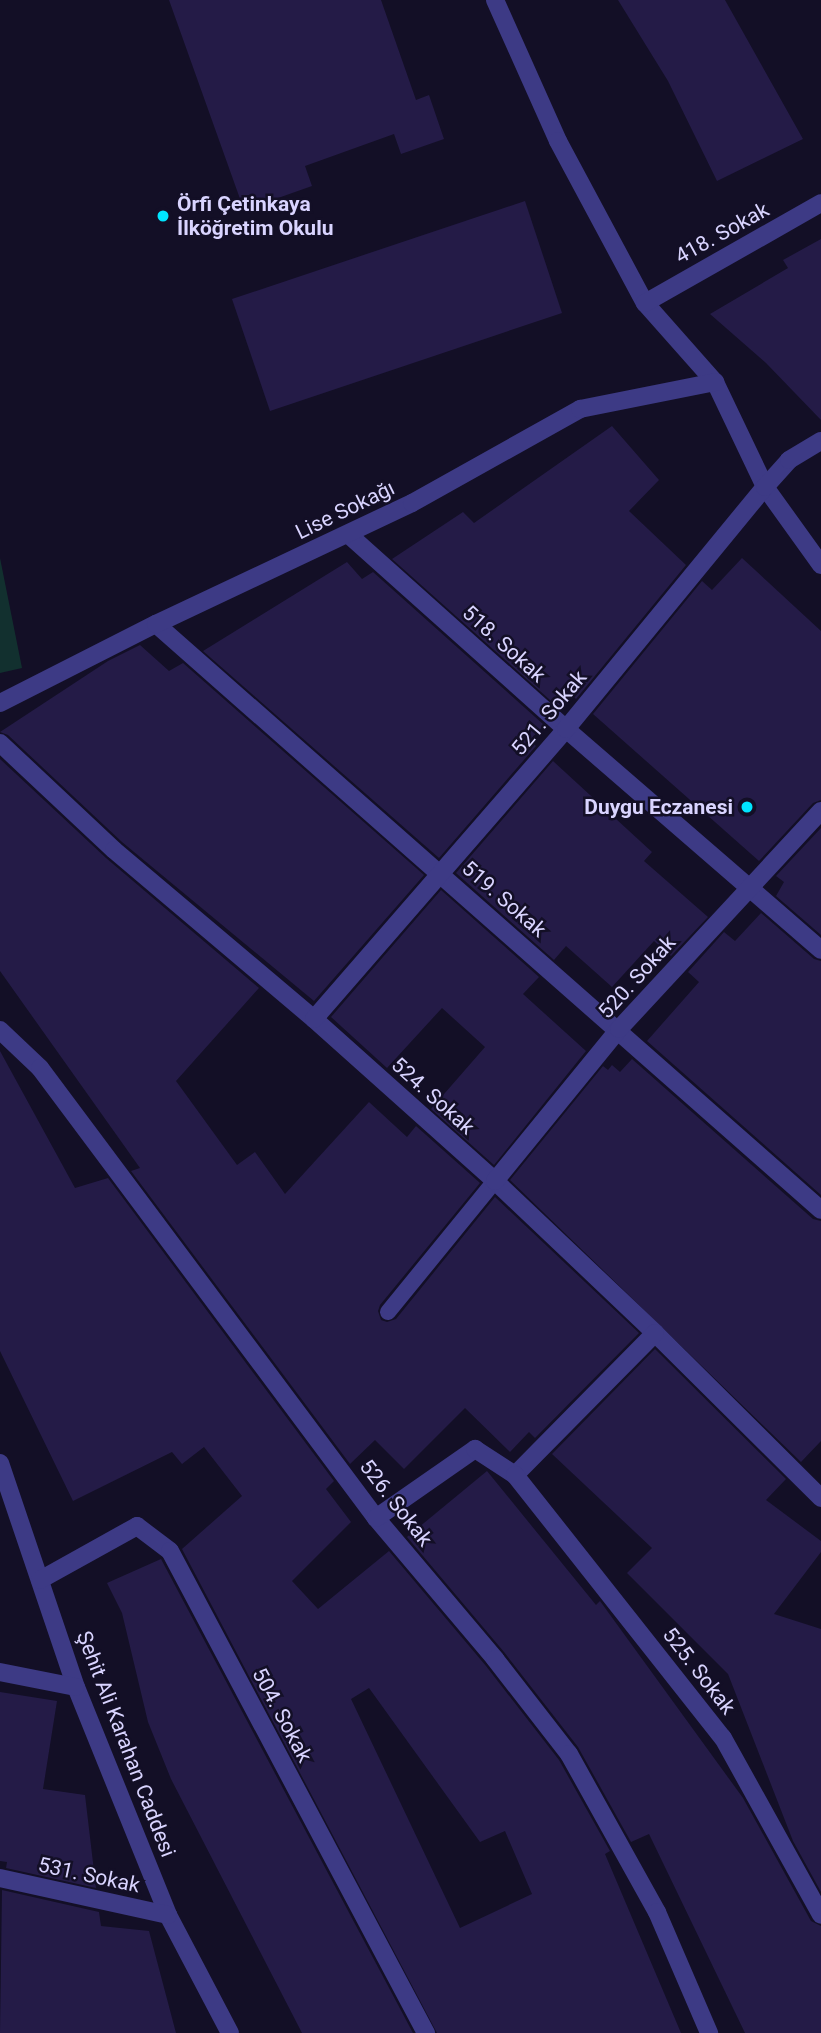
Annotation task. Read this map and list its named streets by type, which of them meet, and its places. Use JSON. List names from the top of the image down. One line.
{"streets":{"street":["418. Sokak","Lise Sokağı","518. Sokak","521. Sokak","519. Sokak","520. Sokak","524. Sokak","526. Sokak","525. Sokak","504. Sokak","Şehit Ali Karahan Caddesi","531. Sokak"]},"crossings":[["Lise Sokağı","518. Sokak"],["Lise Sokağı","519. Sokak"],["518. Sokak","521. Sokak"],["518. Sokak","520. Sokak"],["521. Sokak","519. Sokak"],["521. Sokak","524. Sokak"],["519. Sokak","520. Sokak"],["520. Sokak","524. Sokak"],["526. Sokak","525. Sokak"],["504. Sokak","Şehit Ali Karahan Caddesi"],["Şehit Ali Karahan Caddesi","531. Sokak"]],"places":["Örfi Çetinkaya İlköğretim Okulu","Duygu Eczanesi"]}
